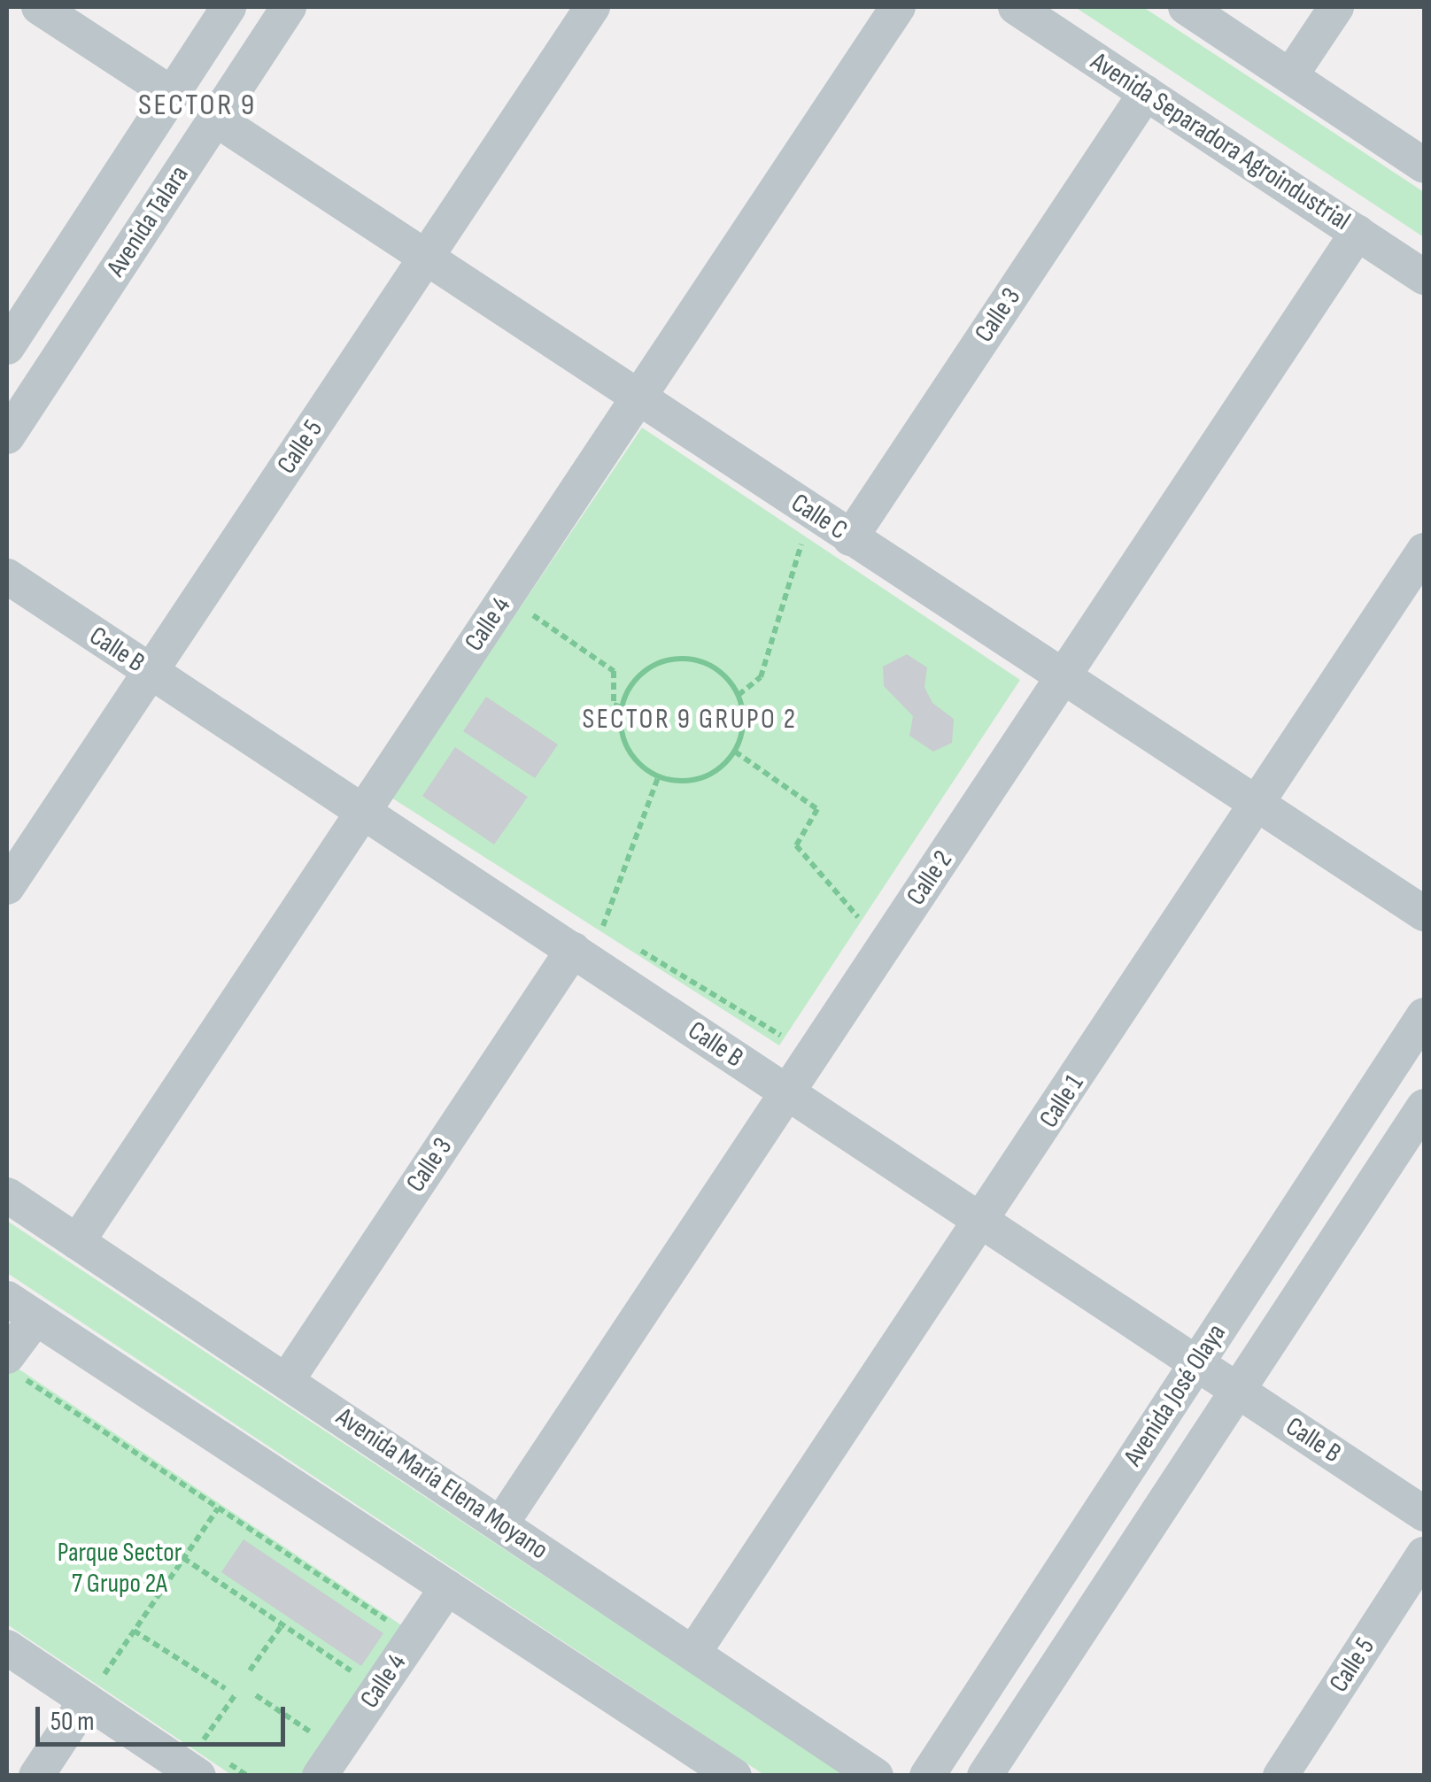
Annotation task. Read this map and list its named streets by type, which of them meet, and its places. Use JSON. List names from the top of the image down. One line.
{"streets":{"street":["Avenida Separadora Agroindustrial","Avenida Talara","Calle 3","Calle 5","Calle C","Calle 4","Calle B","Calle 2","Calle 1","Avenida José Olaya","Avenida María Elena Moyano"]},"crossings":[["Avenida Separadora Agroindustrial","Calle 3"],["Avenida Separadora Agroindustrial","Calle 2"],["Avenida Talara","Calle C"],["Calle 3","Calle C"],["Calle 3","Calle B"],["Calle 3","Avenida María Elena Moyano"],["Calle 5","Calle C"],["Calle 5","Calle B"],["Calle C","Calle 4"],["Calle C","Calle 2"],["Calle C","Calle 1"],["Calle 4","Calle B"],["Calle 4","Avenida María Elena Moyano"],["Calle B","Calle 2"],["Calle B","Calle 1"],["Calle B","Avenida José Olaya"],["Calle 2","Avenida María Elena Moyano"],["Calle 1","Avenida María Elena Moyano"]],"districts":["SECTOR 9","SECTOR 9 GRUPO 2"],"parks":["Parque Sector 7 Grupo 2A"],"scale_bar":"50 m"}
